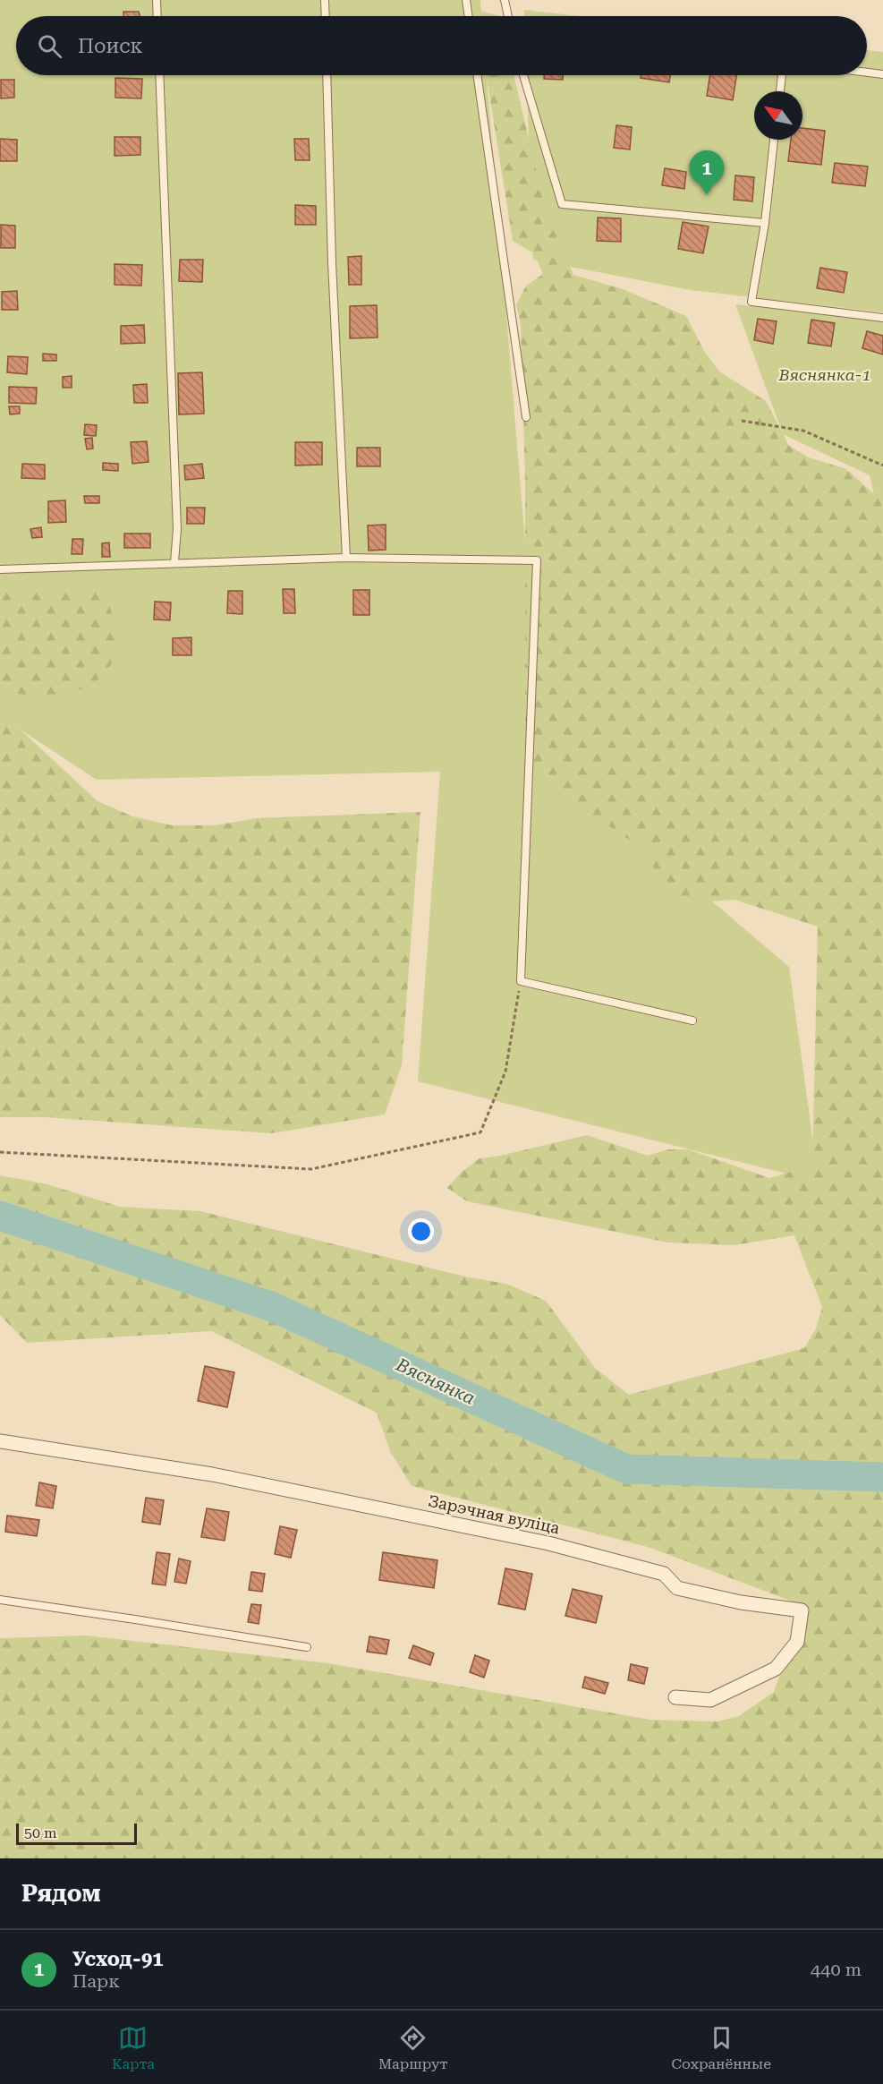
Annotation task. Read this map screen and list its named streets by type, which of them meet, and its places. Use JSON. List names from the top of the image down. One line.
{"streets":{"street":["Зарэчная вуліца"]},"water":["Вяснянка"],"parks":["Вяснянка-1"],"scale_bar":"50 m","north":"top left","page":{"search":"Поиск","pins":"1","scale":"50 m","heading":"Рядом","list":[{"mark":"1","name":"Усход-91","note":"Парк","value":"440 m"}],"nav":["Карта","Маршрут","Сохранённые"]}}
